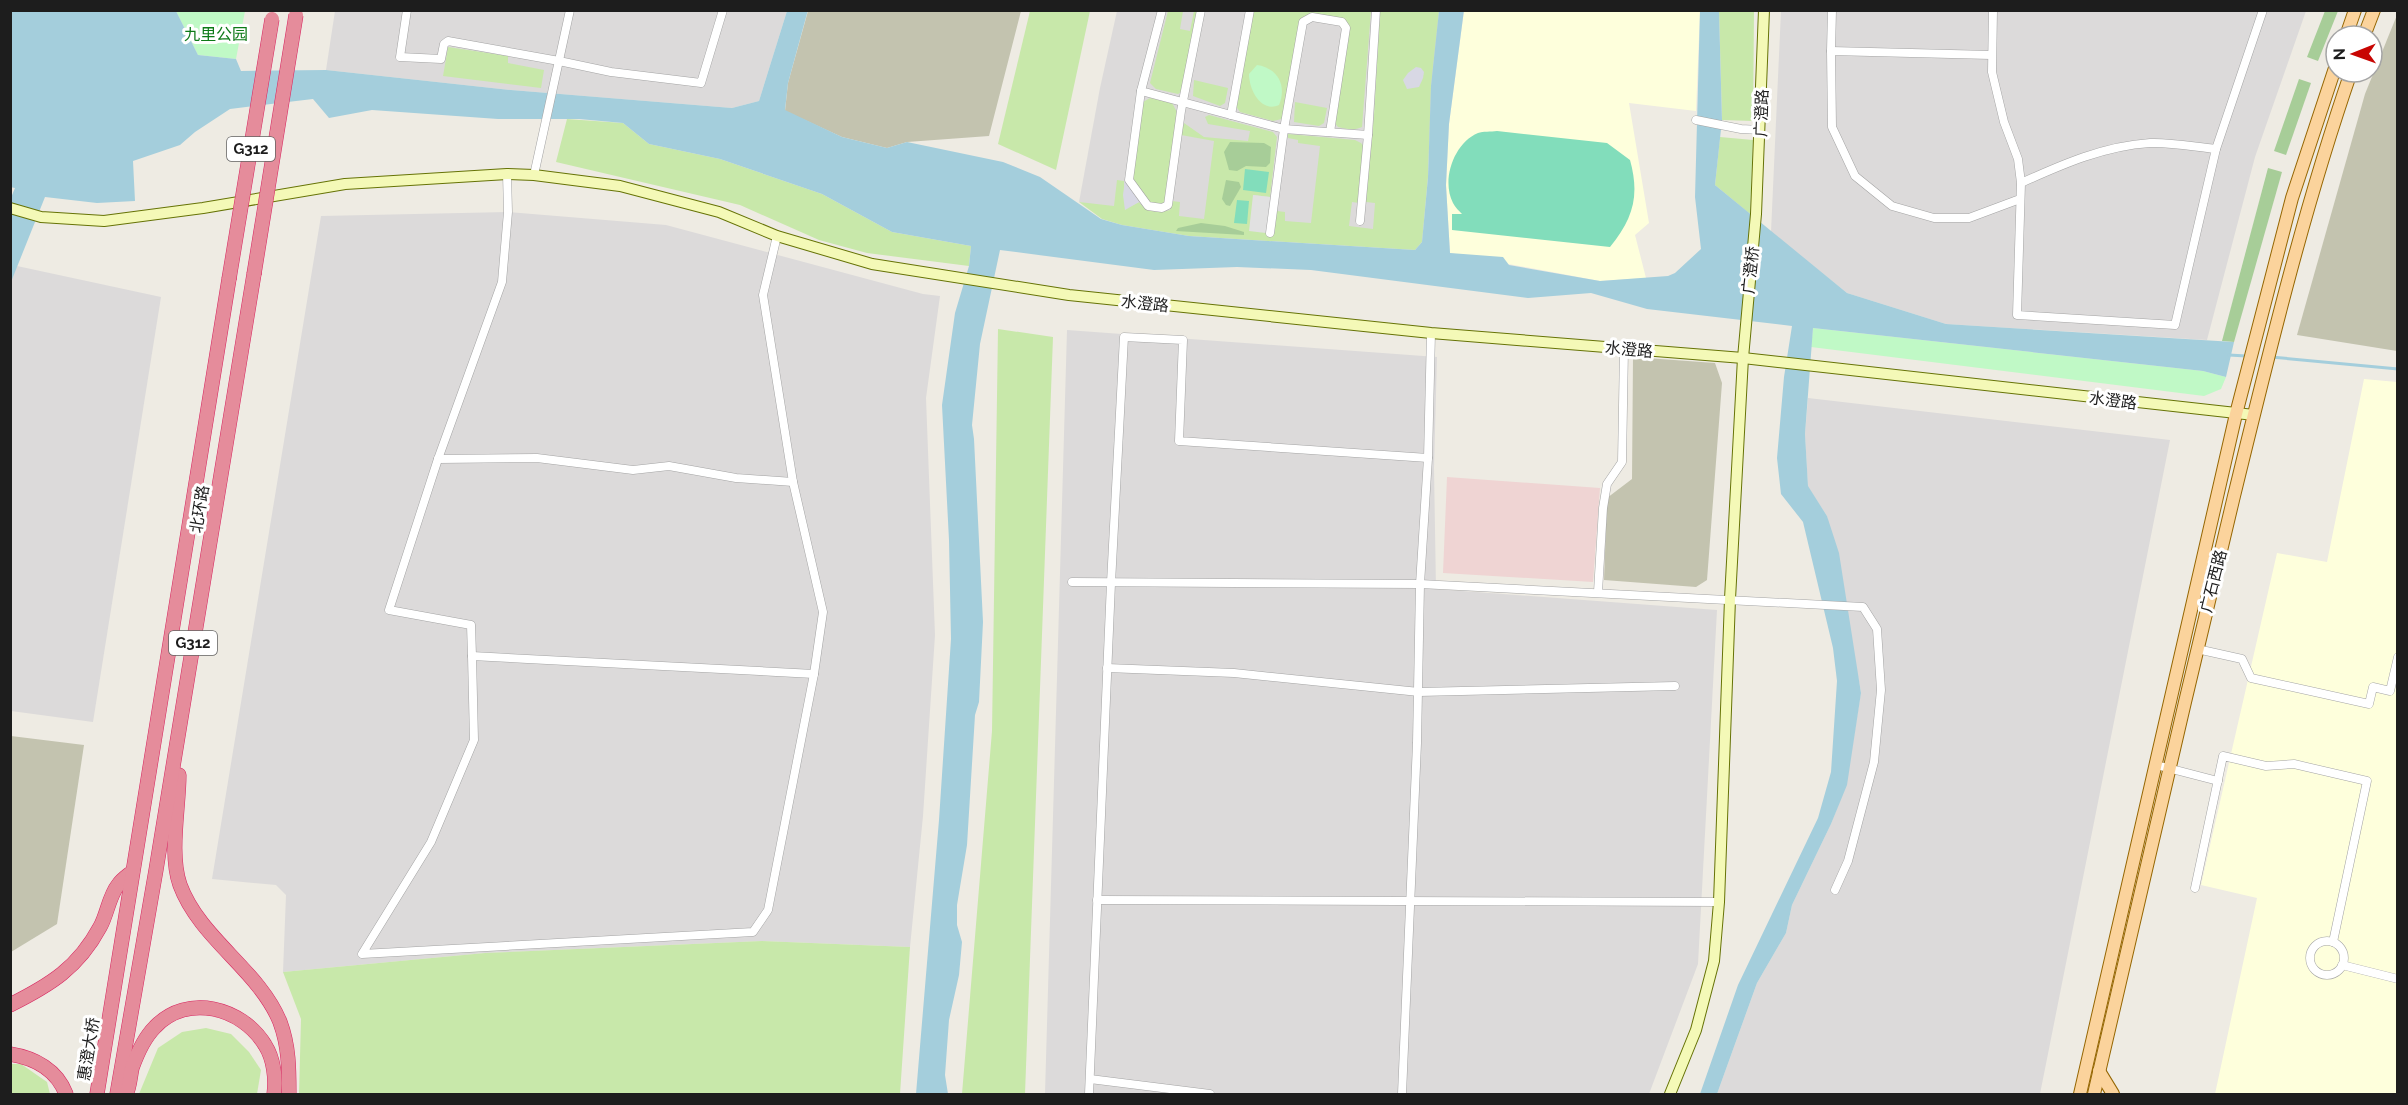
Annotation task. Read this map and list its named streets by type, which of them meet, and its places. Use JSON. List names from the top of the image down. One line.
{"streets":{"highway":["G312","北环路","惠澄大桥"],"main road":["广石西路"],"street":["广澄路","广澄桥","水澄路"]},"crossings":[["广澄路","广澄桥"],["广澄桥","水澄路"],["水澄路","广石西路"],["北环路","惠澄大桥"]],"parks":["九里公园"],"north":"left"}
